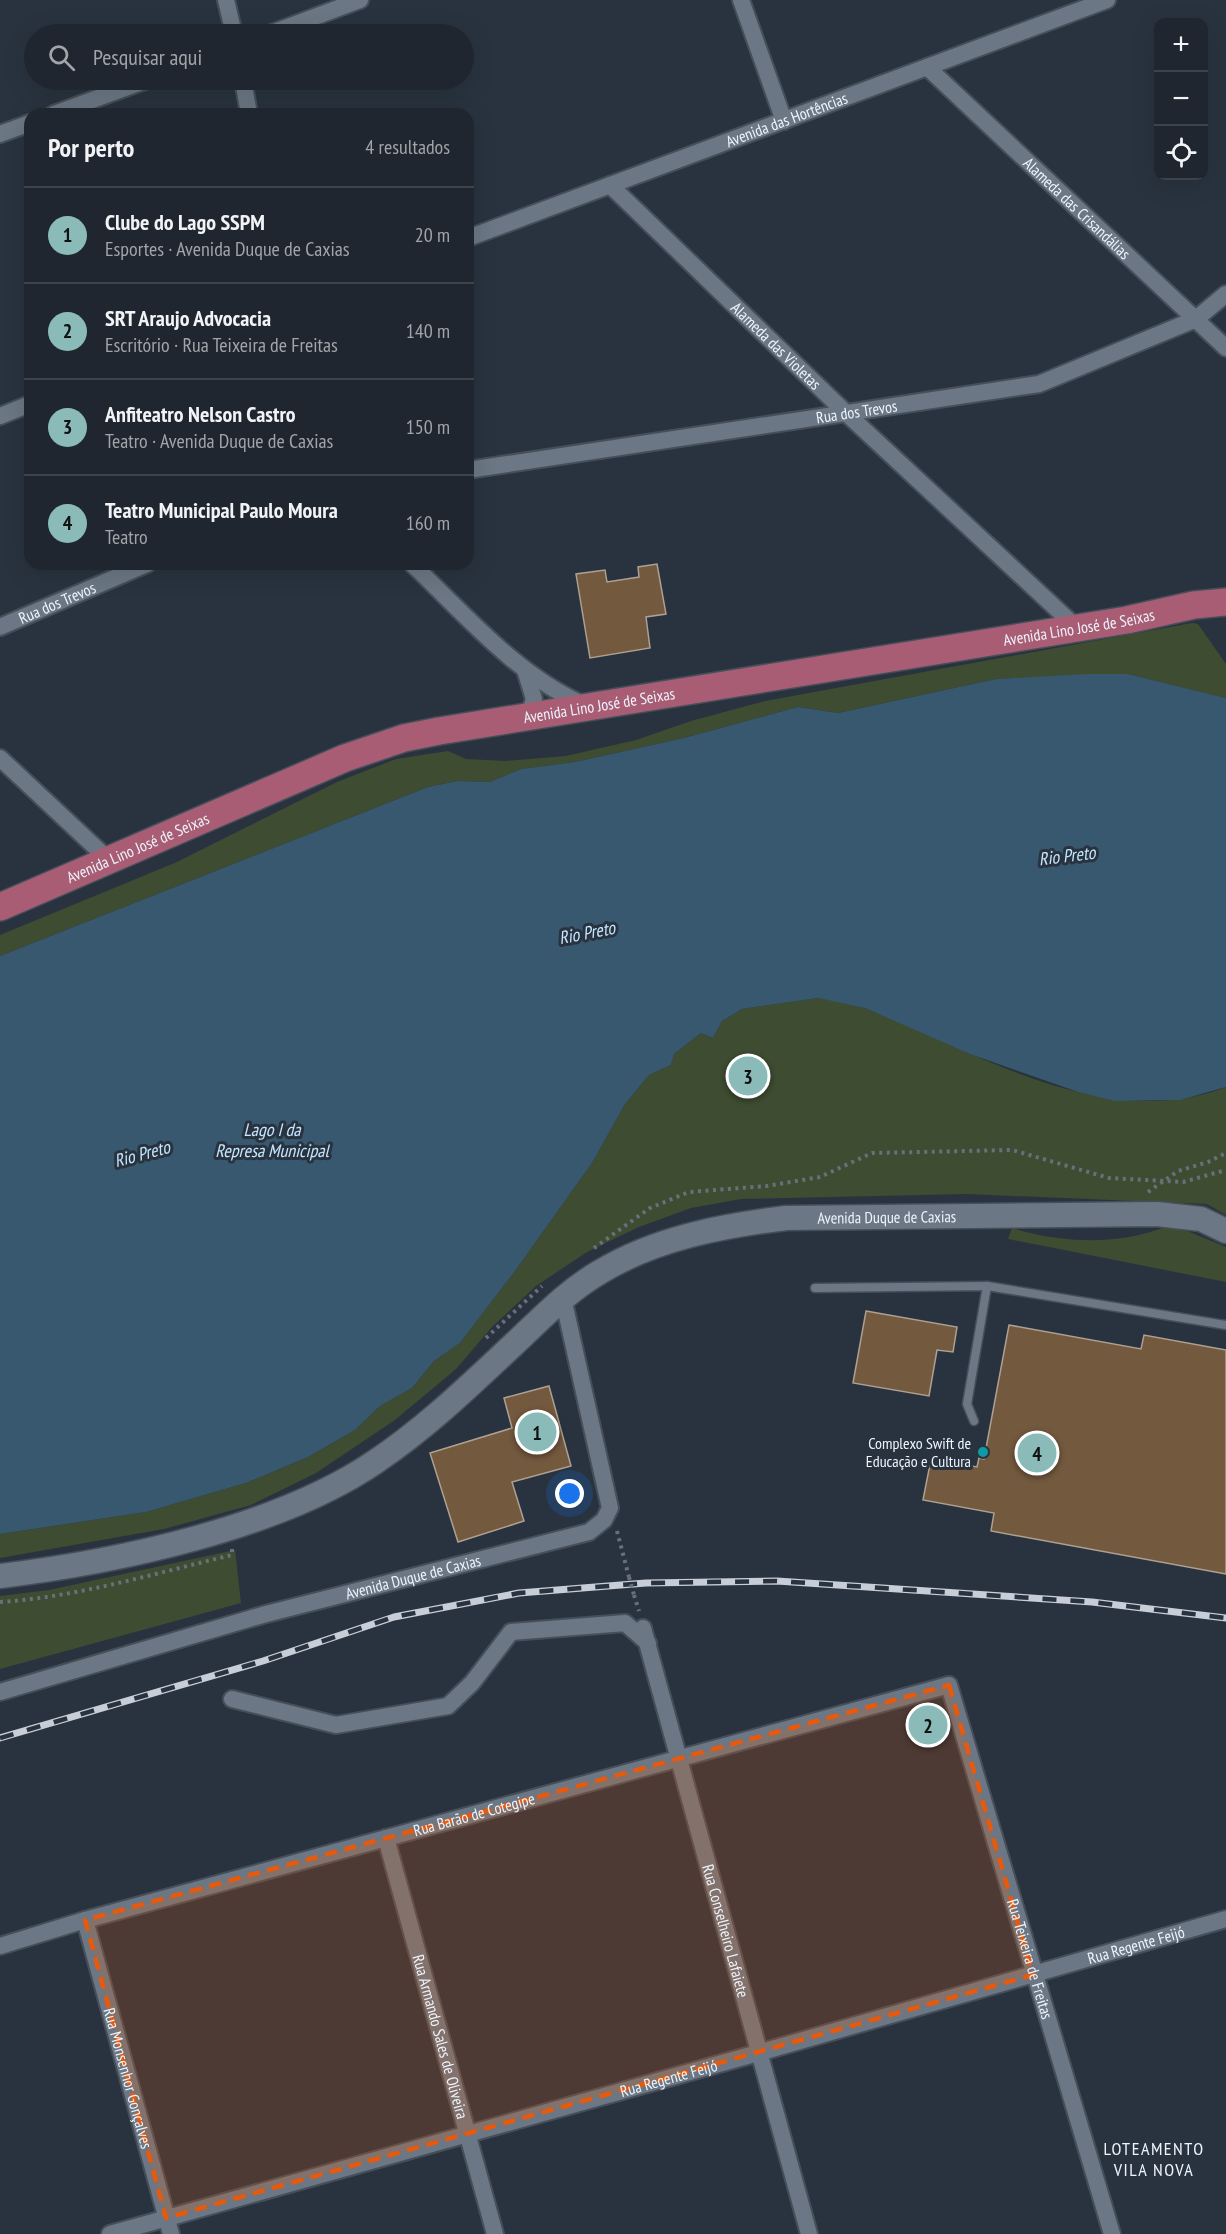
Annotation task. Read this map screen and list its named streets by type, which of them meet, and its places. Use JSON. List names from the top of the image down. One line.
{"streets":{"main road":["Avenida Lino José de Seixas","Avenida Duque de Caxias"],"street":["Avenida das Hortências","Alameda das Crisandálias","Alameda das Violetas","Rua dos Trevos","Rua Barão de Cotegipe","Rua Conselheiro Lafaiete","Rua Regente Feijó","Rua Teixeira de Freitas","Rua Armando Sales de Oliveira","Rua Monsenhor Gonçalves"]},"crossings":[["Avenida das Hortências","Alameda das Crisandálias"],["Avenida das Hortências","Alameda das Violetas"],["Alameda das Crisandálias","Rua dos Trevos"],["Alameda das Violetas","Rua dos Trevos"],["Alameda das Violetas","Avenida Lino José de Seixas"],["Rua Barão de Cotegipe","Rua Conselheiro Lafaiete"],["Rua Barão de Cotegipe","Rua Teixeira de Freitas"],["Rua Barão de Cotegipe","Rua Armando Sales de Oliveira"],["Rua Barão de Cotegipe","Rua Monsenhor Gonçalves"],["Rua Conselheiro Lafaiete","Rua Regente Feijó"],["Rua Regente Feijó","Rua Teixeira de Freitas"],["Rua Regente Feijó","Rua Armando Sales de Oliveira"],["Rua Regente Feijó","Rua Monsenhor Gonçalves"]],"districts":["LOTEAMENTO VILA NOVA"],"water":["Rio Preto","Lago I da Represa Municipal"],"places":["Complexo Swift de Educação e Cultura"],"page":{"map_buttons":["+","−"],"search":"Pesquisar aqui","heading":["Por perto","4 resultados"],"list":[{"mark":"1","name":"Clube do Lago SSPM","note":"Esportes · Avenida Duque de Caxias","value":"20 m"},{"mark":"2","name":"SRT Araujo Advocacia","note":"Escritório · Rua Teixeira de Freitas","value":"140 m"},{"mark":"3","name":"Anfiteatro Nelson Castro","note":"Teatro · Avenida Duque de Caxias","value":"150 m"},{"mark":"4","name":"Teatro Municipal Paulo Moura","note":"Teatro","value":"160 m"}],"pins":["3","1","4","2"]}}
